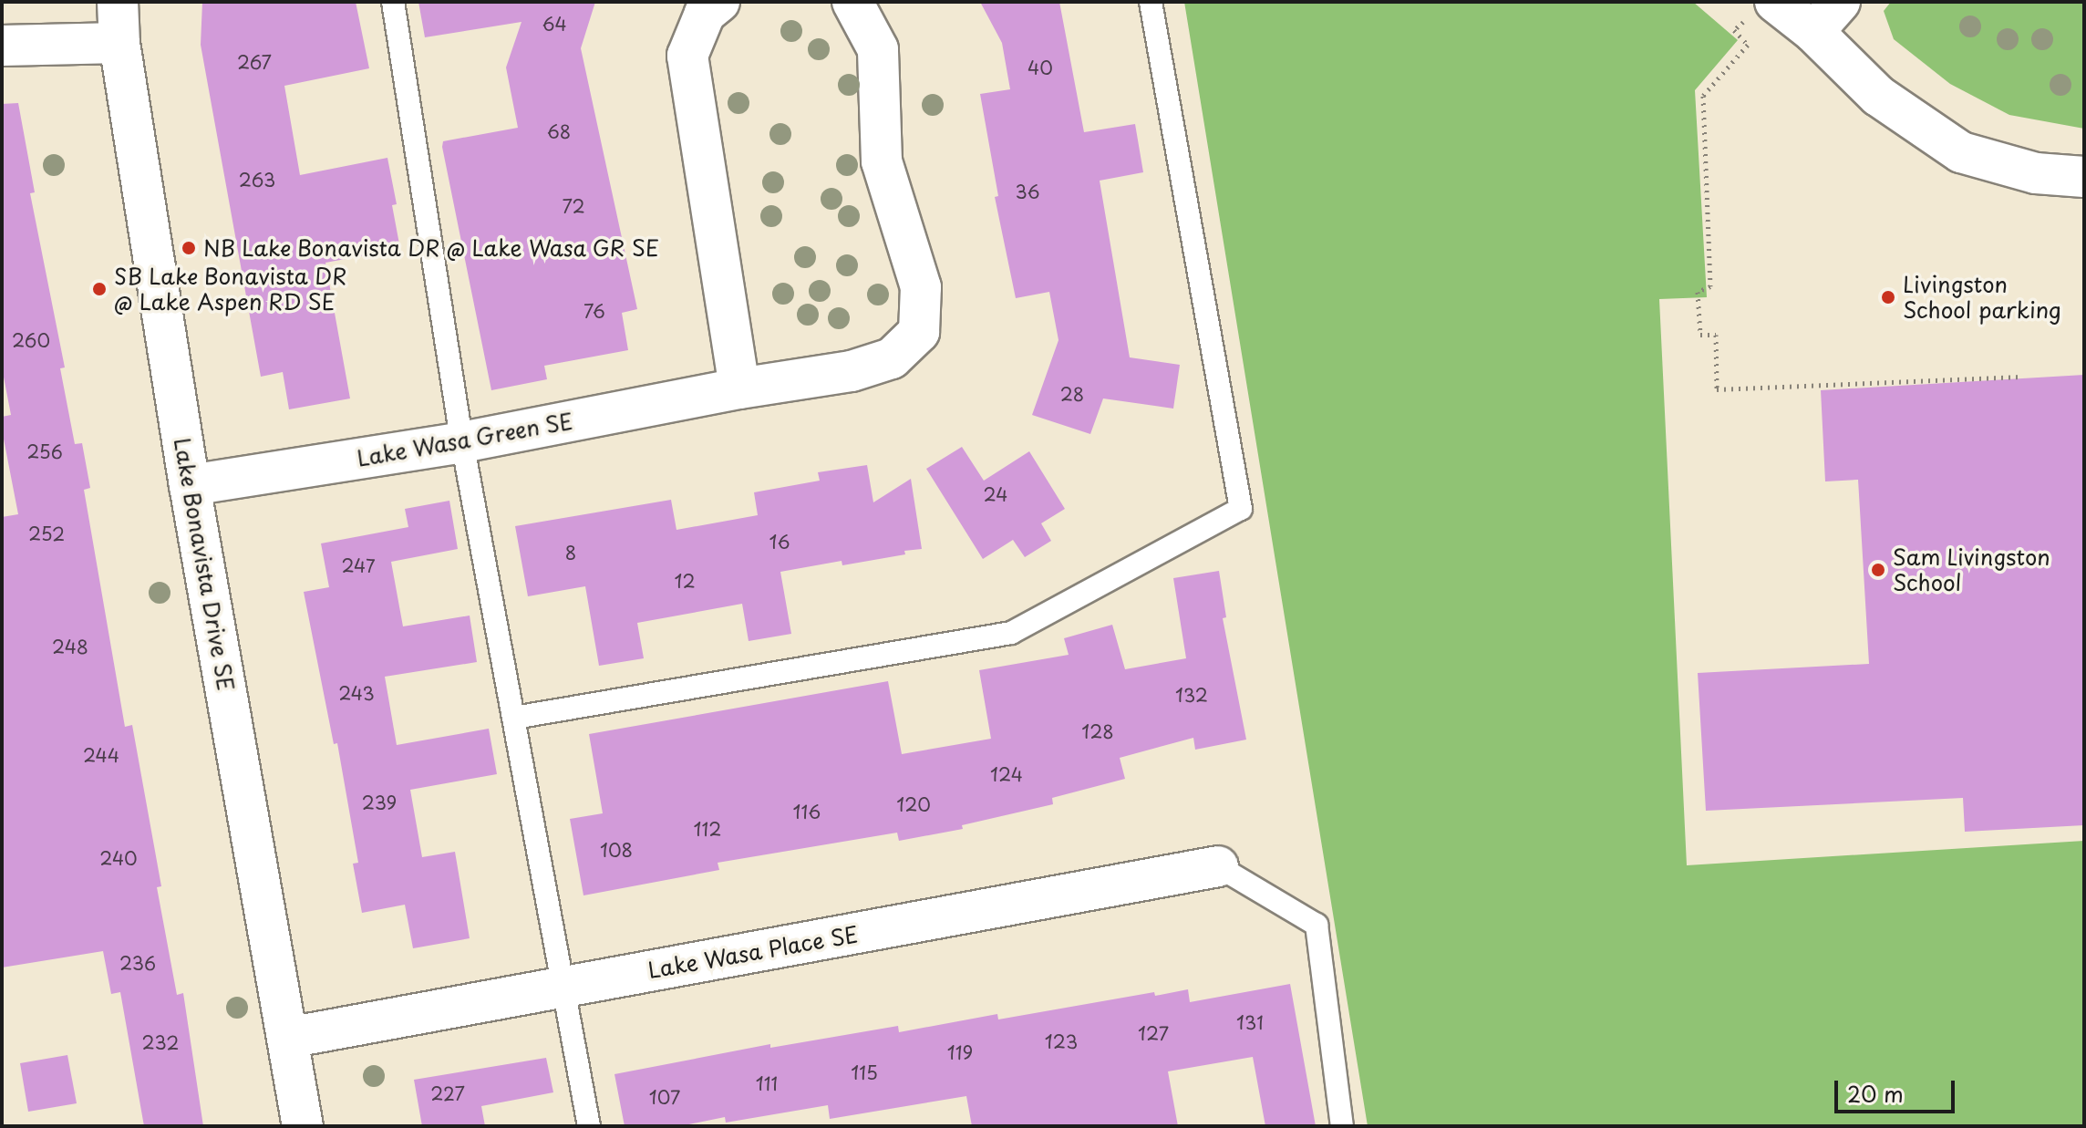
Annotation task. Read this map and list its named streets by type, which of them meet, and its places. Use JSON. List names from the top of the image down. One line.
{"streets":{"street":["Lake Wasa Green SE","Lake Bonavista Drive SE","Lake Wasa Place SE"]},"crossings":[["Lake Wasa Green SE","Lake Bonavista Drive SE"],["Lake Bonavista Drive SE","Lake Wasa Place SE"]],"places":["NB Lake Bonavista DR @ Lake Wasa GR SE","SB Lake Bonavista DR @ Lake Aspen RD SE","Livingston School parking","Sam Livingston School"],"house_numbers":["64","267","40","68","263","36","72","76","260","28","256","24","252","16","8","247","12","248","243","132","128","244","124","239","120","116","112","108","240","236","131","127","123","232","119","115","111","227","107"],"scale_bar":"20 m"}
